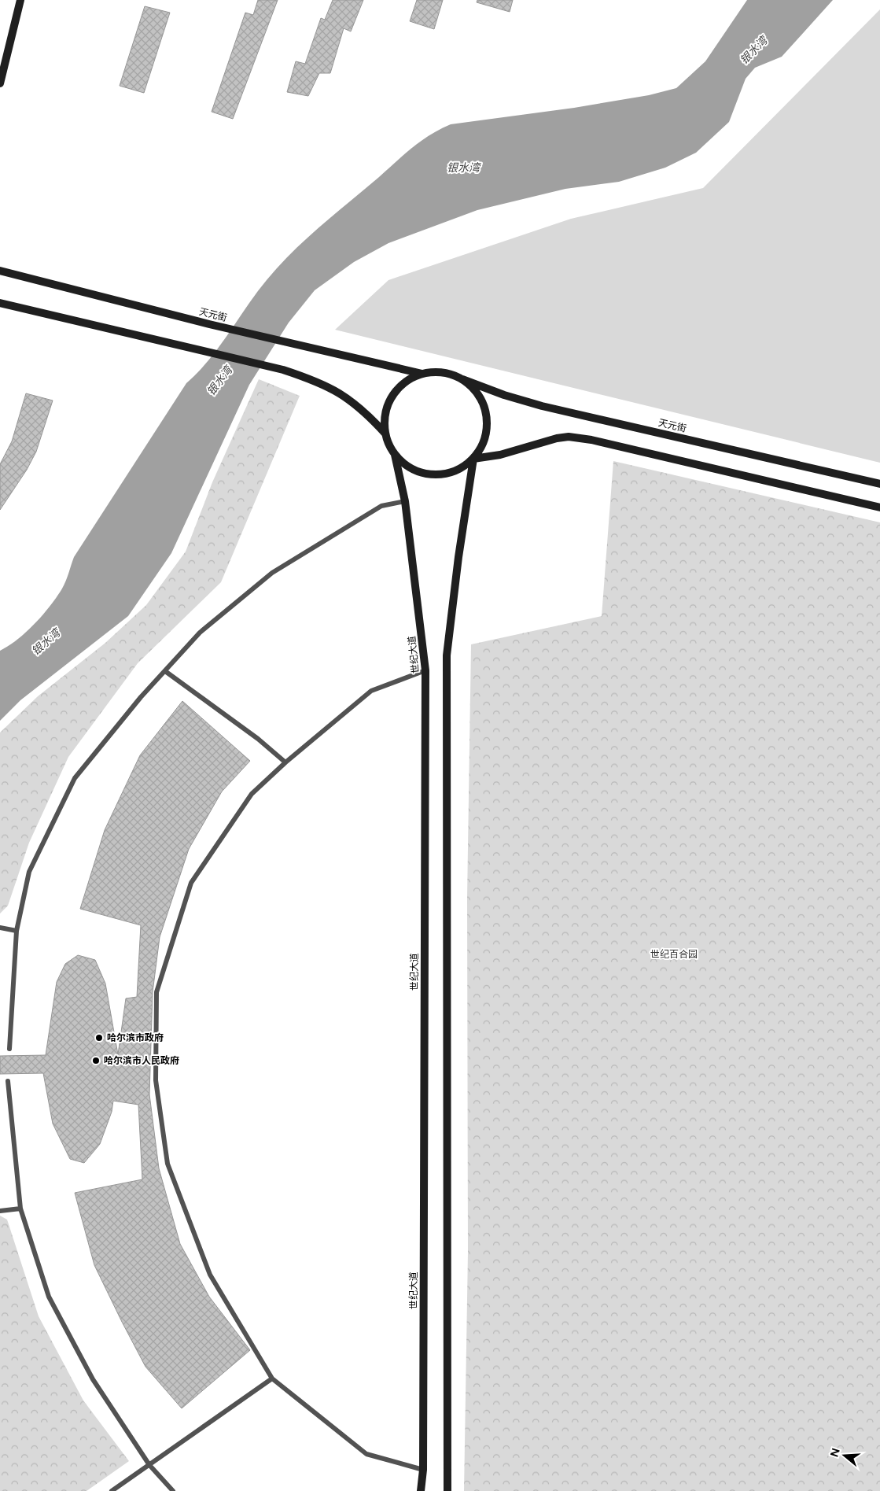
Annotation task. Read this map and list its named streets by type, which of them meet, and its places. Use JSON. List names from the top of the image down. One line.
{"streets":{"main road":["天元街","世纪大道"]},"crossings":[["天元街","世纪大道"]],"water":["银水湾"],"parks":["世纪百合园"],"places":["哈尔滨市政府","哈尔滨市人民政府"],"north":"left"}
